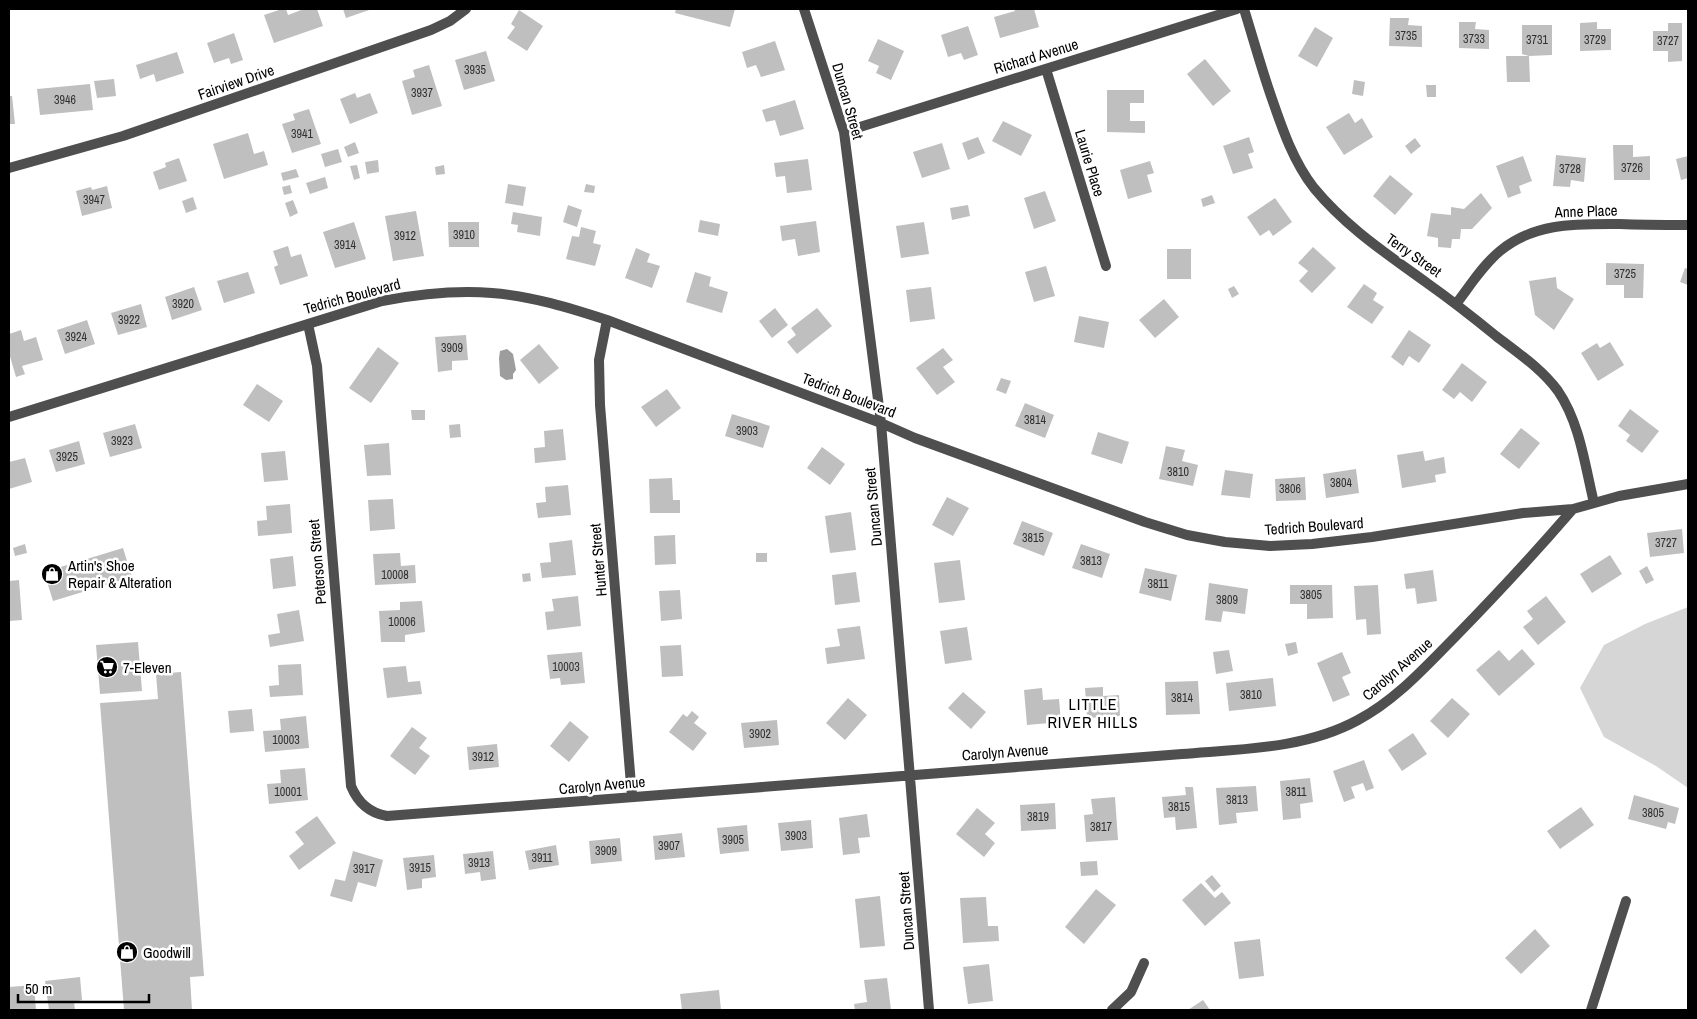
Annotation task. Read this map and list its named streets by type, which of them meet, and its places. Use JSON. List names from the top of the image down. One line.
{"streets":{"street":["Richard Avenue","Fairview Drive","Duncan Street","Laurie Place","Anne Place","Terry Street","Tedrich Boulevard","Hunter Street","Peterson Street","Carolyn Avenue"]},"crossings":[["Richard Avenue","Duncan Street"],["Richard Avenue","Laurie Place"],["Duncan Street","Tedrich Boulevard"],["Duncan Street","Carolyn Avenue"],["Anne Place","Terry Street"],["Terry Street","Tedrich Boulevard"],["Tedrich Boulevard","Hunter Street"],["Tedrich Boulevard","Peterson Street"],["Tedrich Boulevard","Carolyn Avenue"],["Hunter Street","Carolyn Avenue"],["Peterson Street","Carolyn Avenue"]],"districts":["LITTLE RIVER HILLS"],"places":{"shop":["Artin's Shoe Repair & Alteration","Goodwill"],"supermarket":["7-Eleven"]},"house_numbers":["3735","3733","3731","3729","3727","3935","3937","3946","3941","3726","3728","3947","3910","3912","3914","3725","3920","3922","3924","3909","3814","3903","3923","3925","3810","3804","3806","3815","3727","3813","10008","3811","3805","3809","10006","10003","3810","3814","3902","10003","3912","10001","3811","3813","3815","3805","3819","3817","3903","3905","3907","3909","3911","3913","3915","3917"],"scale_bar":"50 m"}
